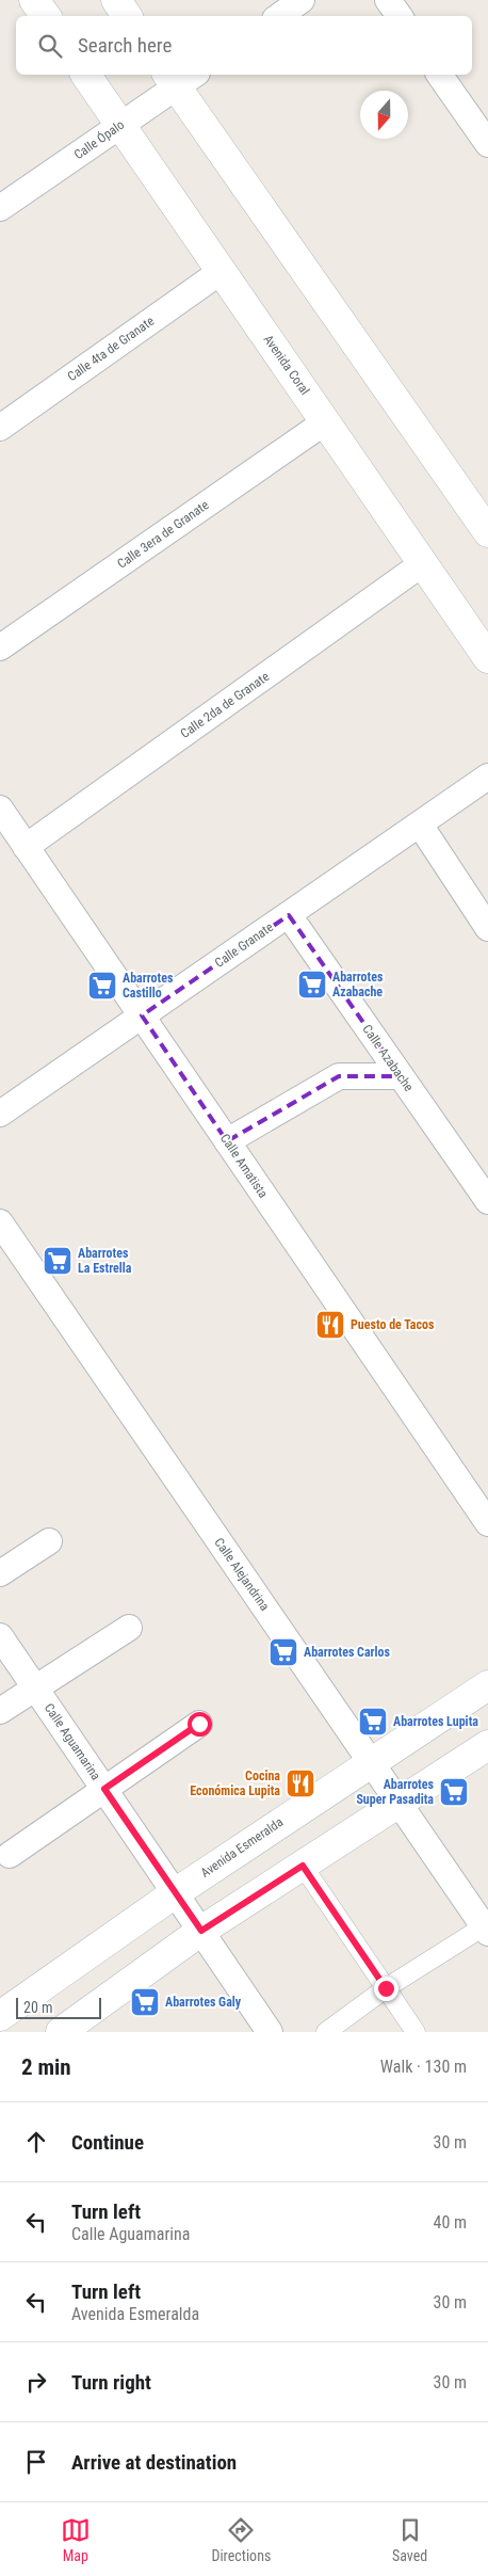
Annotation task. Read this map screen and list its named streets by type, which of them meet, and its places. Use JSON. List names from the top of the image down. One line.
{"streets":{"street":["Calle Ópalo","Calle 4ta de Granate","Avenida Coral","Calle 3era de Granate","Calle 2da de Granate","Calle Granate","Calle Azabache","Calle Amatista","Calle Alejandrina","Calle Aguamarina","Avenida Esmeralda"]},"crossings":[["Calle Ópalo","Avenida Coral"],["Calle 4ta de Granate","Avenida Coral"],["Avenida Coral","Calle 3era de Granate"],["Avenida Coral","Calle 2da de Granate"],["Calle 2da de Granate","Calle Amatista"],["Calle Granate","Calle Azabache"],["Calle Granate","Calle Amatista"],["Calle Alejandrina","Avenida Esmeralda"],["Calle Aguamarina","Avenida Esmeralda"]],"places":{"supermarket":["Abarrotes Azabache","Abarrotes Castillo","Abarrotes La Estrella","Abarrotes Carlos","Abarrotes Lupita","Abarrotes Super Pasadita","Abarrotes Galy"],"restaurant":["Puesto de Tacos","Cocina Económica Lupita"]},"scale_bar":"20 m","north":"bottom","page":{"search":"Search here","scale":"20 m","heading":["2 min","Walk · 130 m"],"list":[["Continue","30 m"],["Turn left","Calle Aguamarina","40 m"],["Turn left","Avenida Esmeralda","30 m"],["Turn right","30 m"],"Arrive at destination"],"nav":["Map","Directions","Saved"]}}
